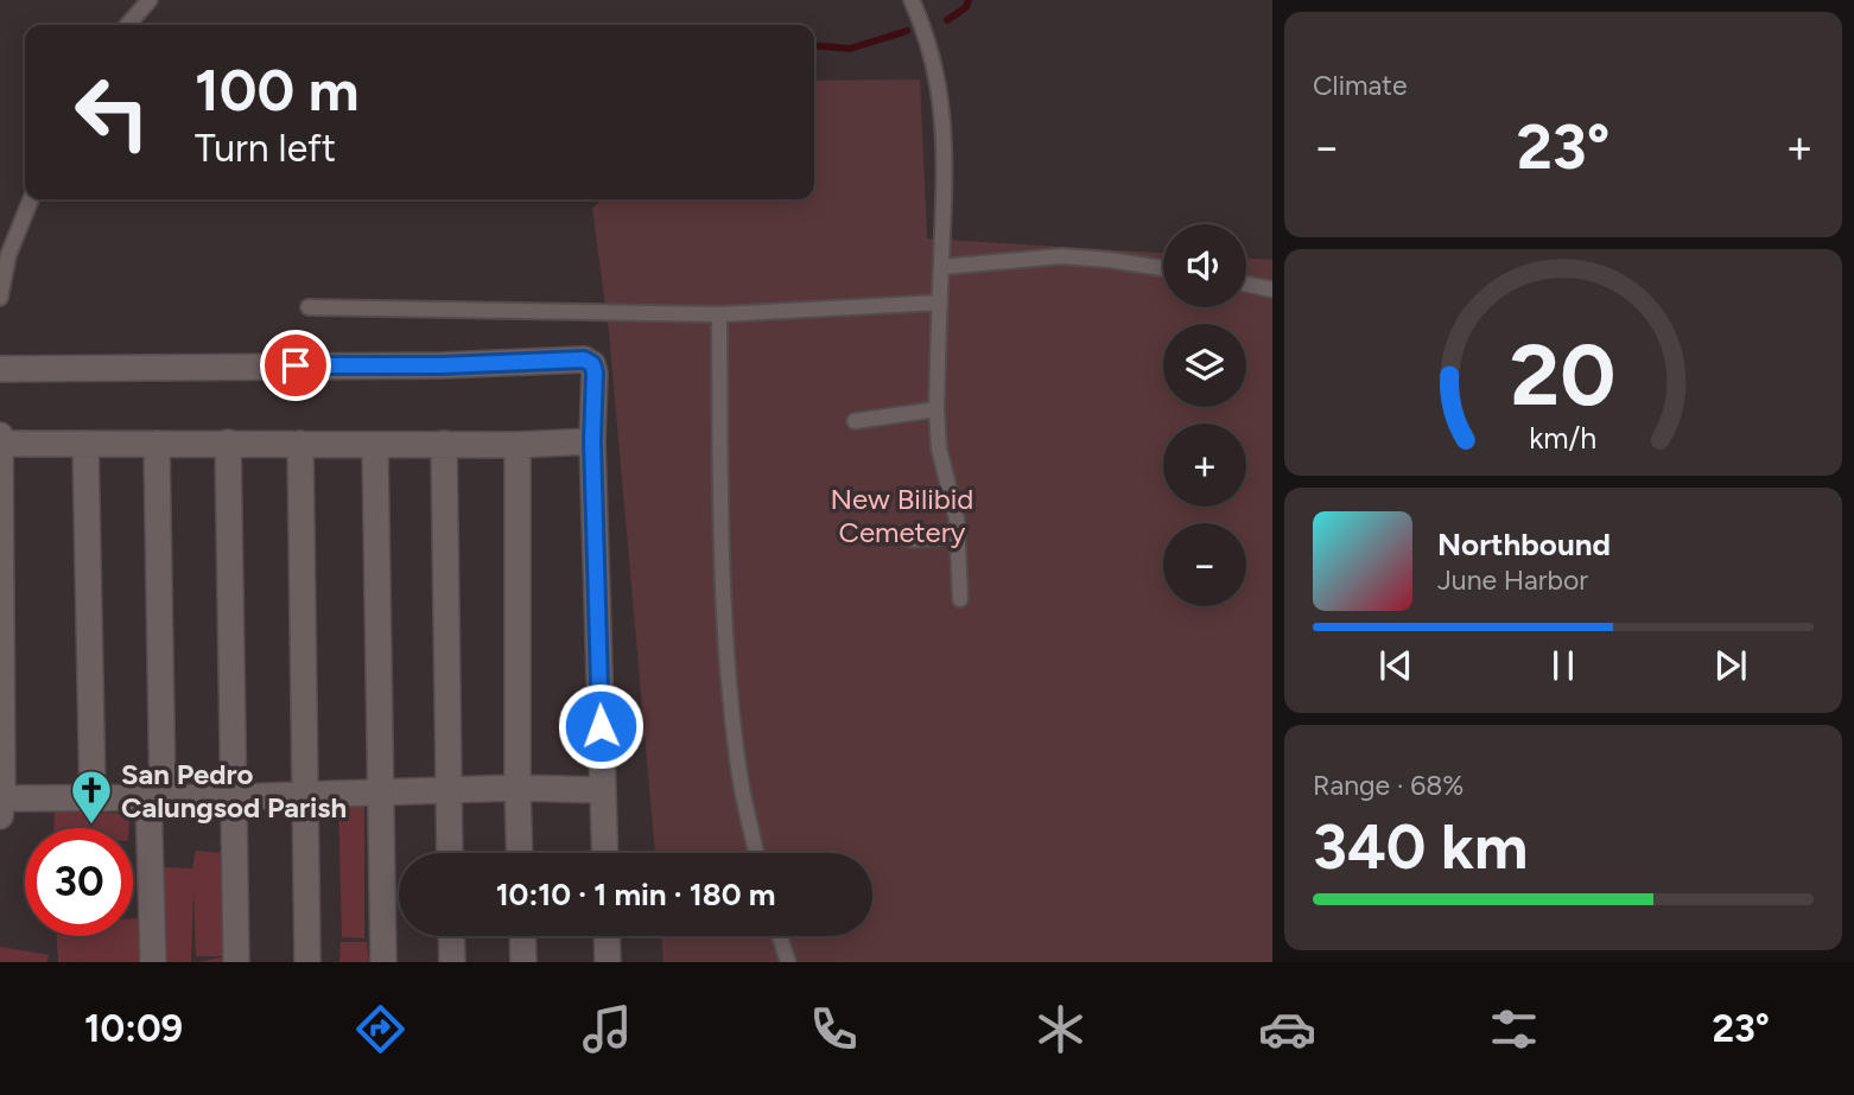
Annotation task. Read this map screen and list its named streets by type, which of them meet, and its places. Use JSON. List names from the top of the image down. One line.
{"parks":["New Bilibid Cemetery"],"places":{"church":["San Pedro Calungsod Parish"]},"page":{"tile":["Climate",["Range · 68%","340 km"]],"turn":["100 m","Turn left"],"heat":["−","23°","+"],"map_buttons":["+","−"],"song":["Northbound","June Harbor"],"limit":"30","trip":"10:10 · 1 min · 180 m","tabs":["10:09","23°"],"gauge":["20","km/h"]}}
